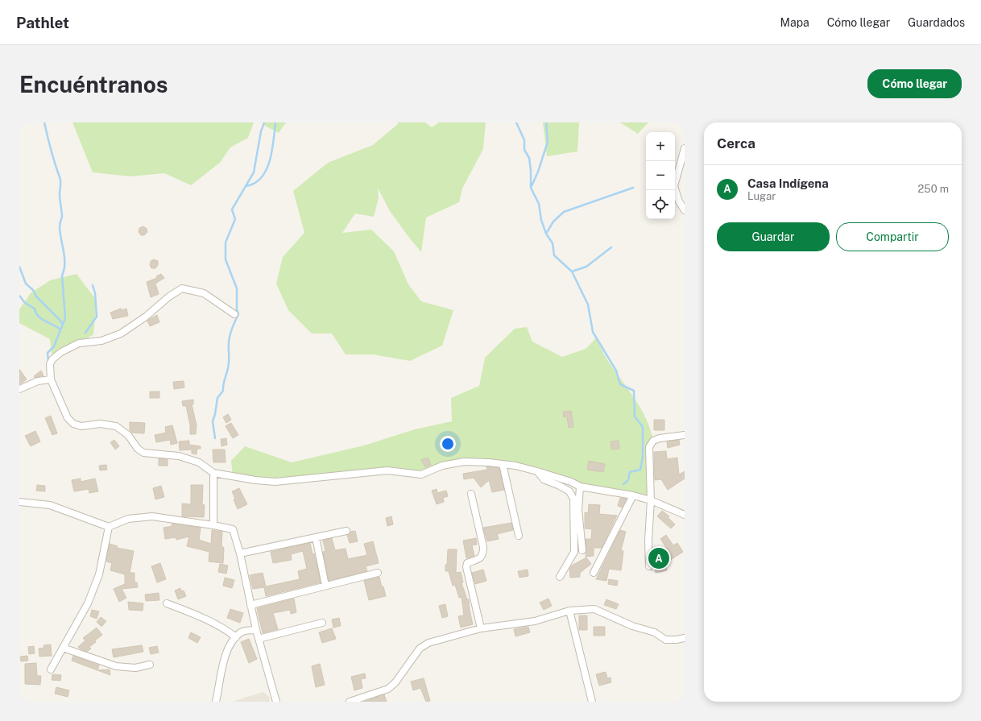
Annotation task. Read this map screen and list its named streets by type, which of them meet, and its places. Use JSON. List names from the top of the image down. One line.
{"page":{"header":"Pathlet","nav":["Mapa","Cómo llegar","Guardados"],"buttons":["Cómo llegar",["Guardar","Compartir"]],"title":"Encuéntranos","heading":"Cerca","map_buttons":["+","−"],"list":[{"mark":"A","name":"Casa Indígena","note":"Lugar","value":"250 m"}],"pins":"A"}}
